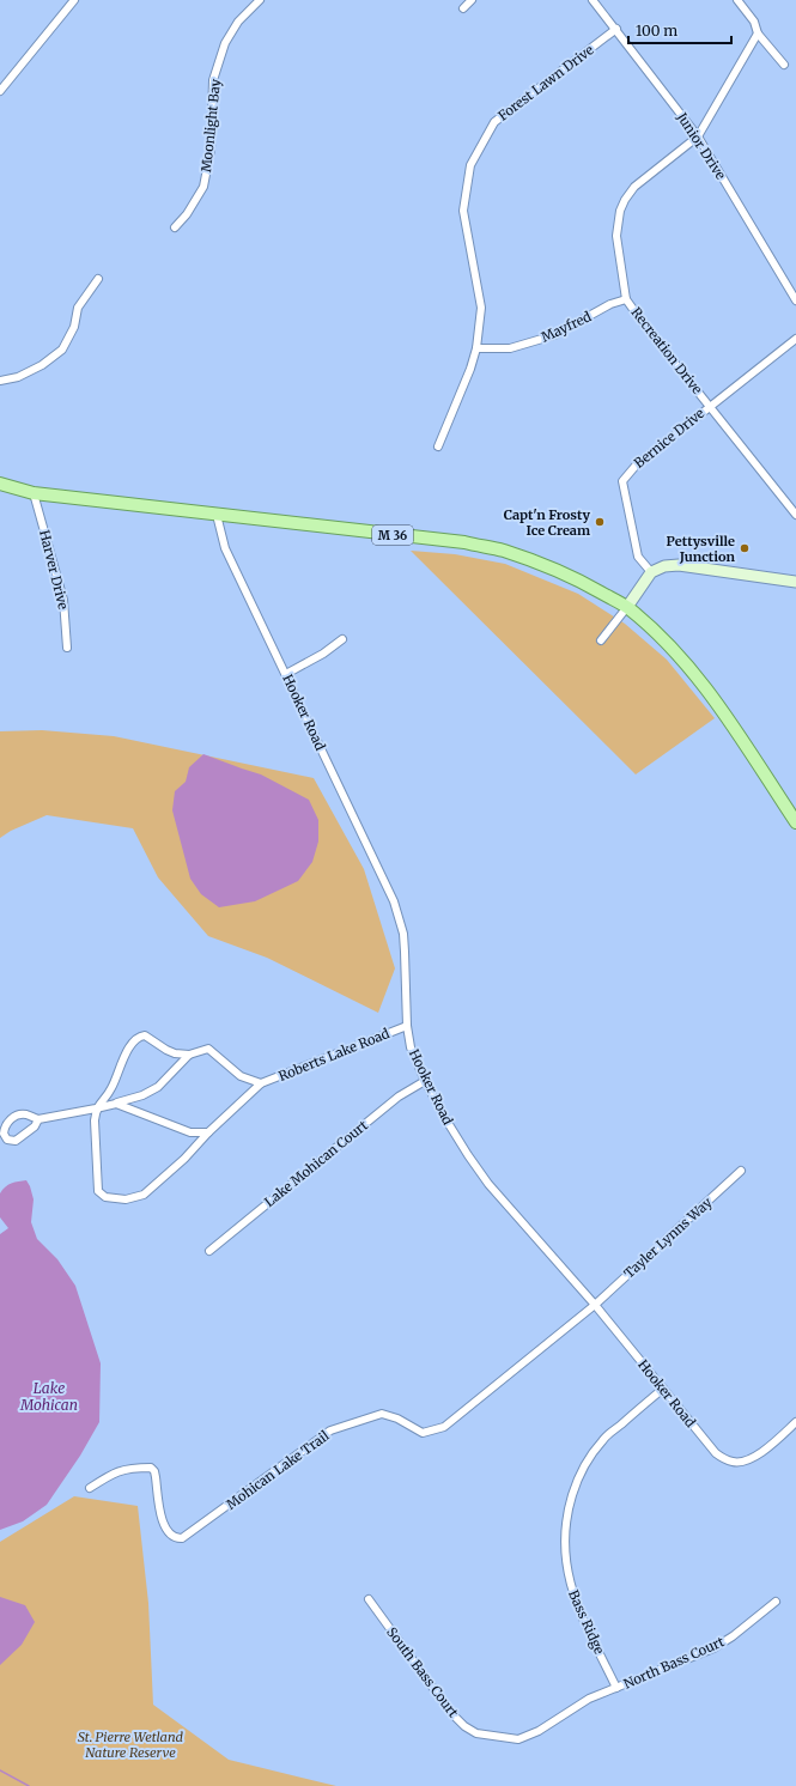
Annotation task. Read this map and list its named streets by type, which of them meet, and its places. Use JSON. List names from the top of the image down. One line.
{"streets":{"main road":["M 36"],"street":["Forest Lawn Drive","Moonlight Bay","Junior Drive","Mayfred","Recreation Drive","Bernice Drive","Harver Drive","Hooker Road","Roberts Lake Road","Lake Mohican Court","Tayler Lynns Way","Mohican Lake Trail","Bass Ridge","North Bass Court","South Bass Court"]},"crossings":[["Forest Lawn Drive","Junior Drive"],["Forest Lawn Drive","Mayfred"],["Mayfred","Recreation Drive"],["Recreation Drive","Bernice Drive"],["M 36","Harver Drive"],["M 36","Hooker Road"],["Hooker Road","Roberts Lake Road"],["Hooker Road","Lake Mohican Court"],["Hooker Road","Tayler Lynns Way"],["Hooker Road","Mohican Lake Trail"],["Hooker Road","Bass Ridge"],["Tayler Lynns Way","Mohican Lake Trail"],["Bass Ridge","North Bass Court"],["Bass Ridge","South Bass Court"],["North Bass Court","South Bass Court"]],"water":["Lake Mohican"],"parks":["St. Pierre Wetland Nature Reserve"],"places":["Capt'n Frosty Ice Cream","Pettysville Junction"],"scale_bar":"100 m"}
